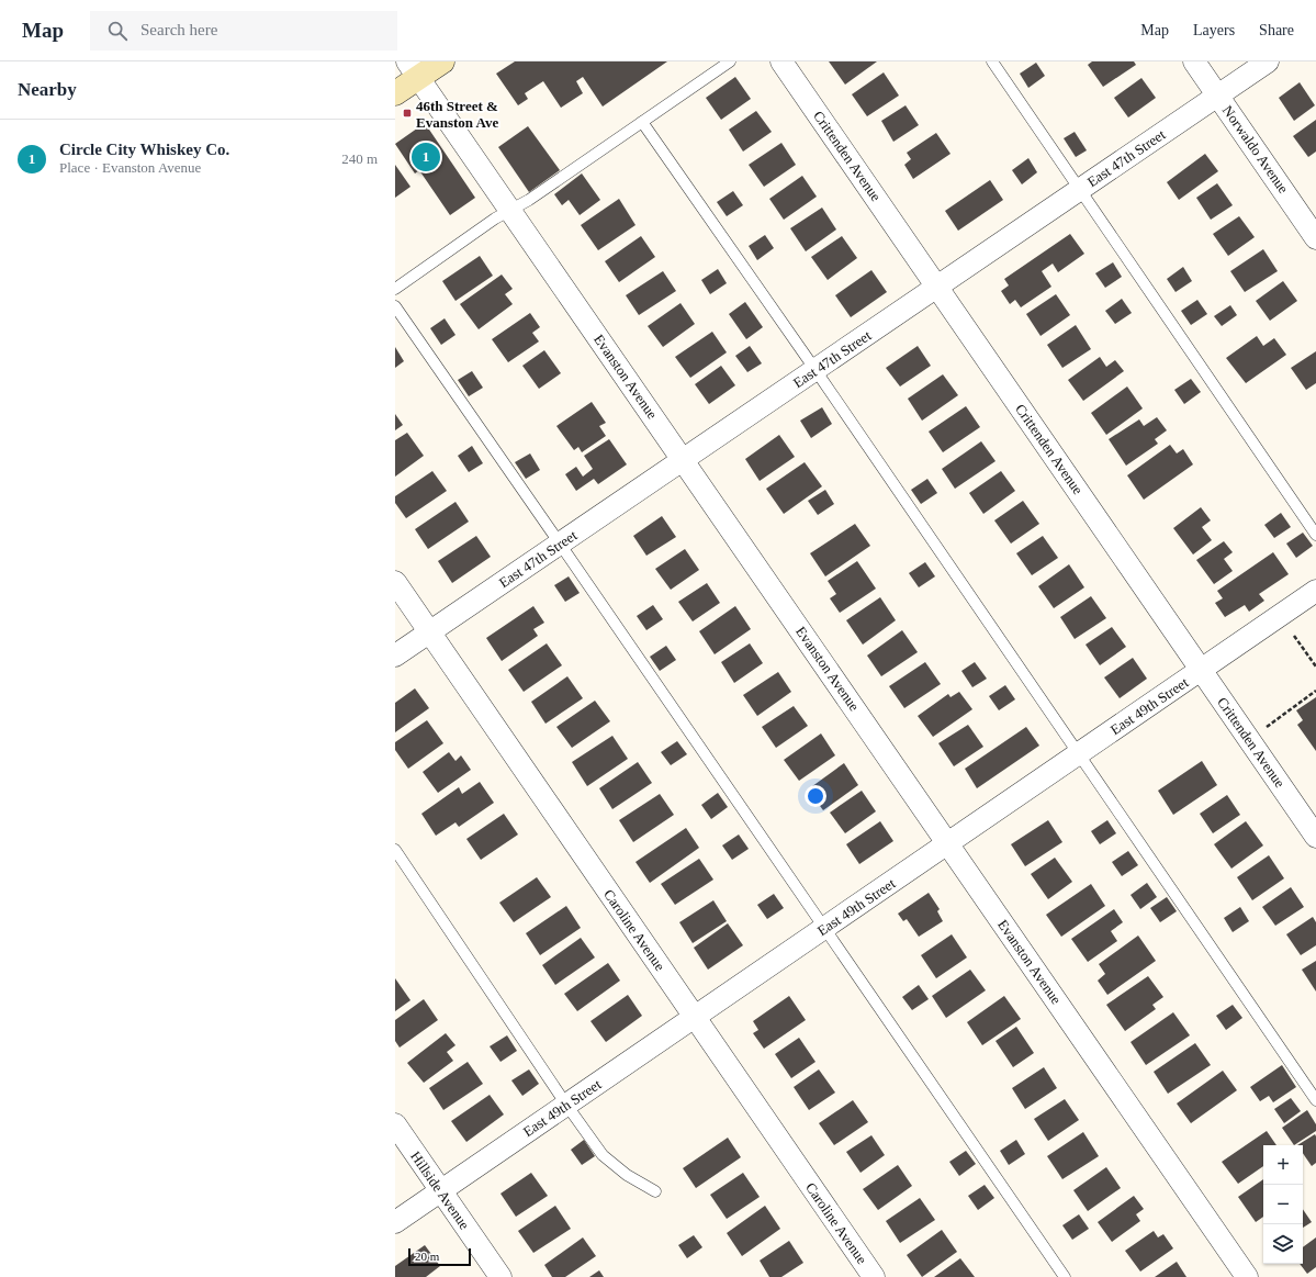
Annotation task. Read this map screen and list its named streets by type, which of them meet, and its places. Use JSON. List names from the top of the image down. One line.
{"streets":{"street":["Norwaldo Avenue","Crittenden Avenue","East 47th Street","Evanston Avenue","East 49th Street","Caroline Avenue","Hillside Avenue"]},"crossings":[["Norwaldo Avenue","East 47th Street"],["Crittenden Avenue","East 47th Street"],["Crittenden Avenue","East 49th Street"],["East 47th Street","Evanston Avenue"],["East 47th Street","Caroline Avenue"],["Evanston Avenue","East 49th Street"],["East 49th Street","Caroline Avenue"],["East 49th Street","Hillside Avenue"]],"places":{"transit":["46th Street & Evanston Ave"]},"scale_bar":"20 m","page":{"header":"Map","search":"Search here","nav":["Map","Layers","Share"],"heading":"Nearby","list":[{"mark":"1","name":"Circle City Whiskey Co.","note":"Place · Evanston Avenue","value":"240 m"}],"pins":"1","map_buttons":["+","−"],"scale":"20 m"}}
